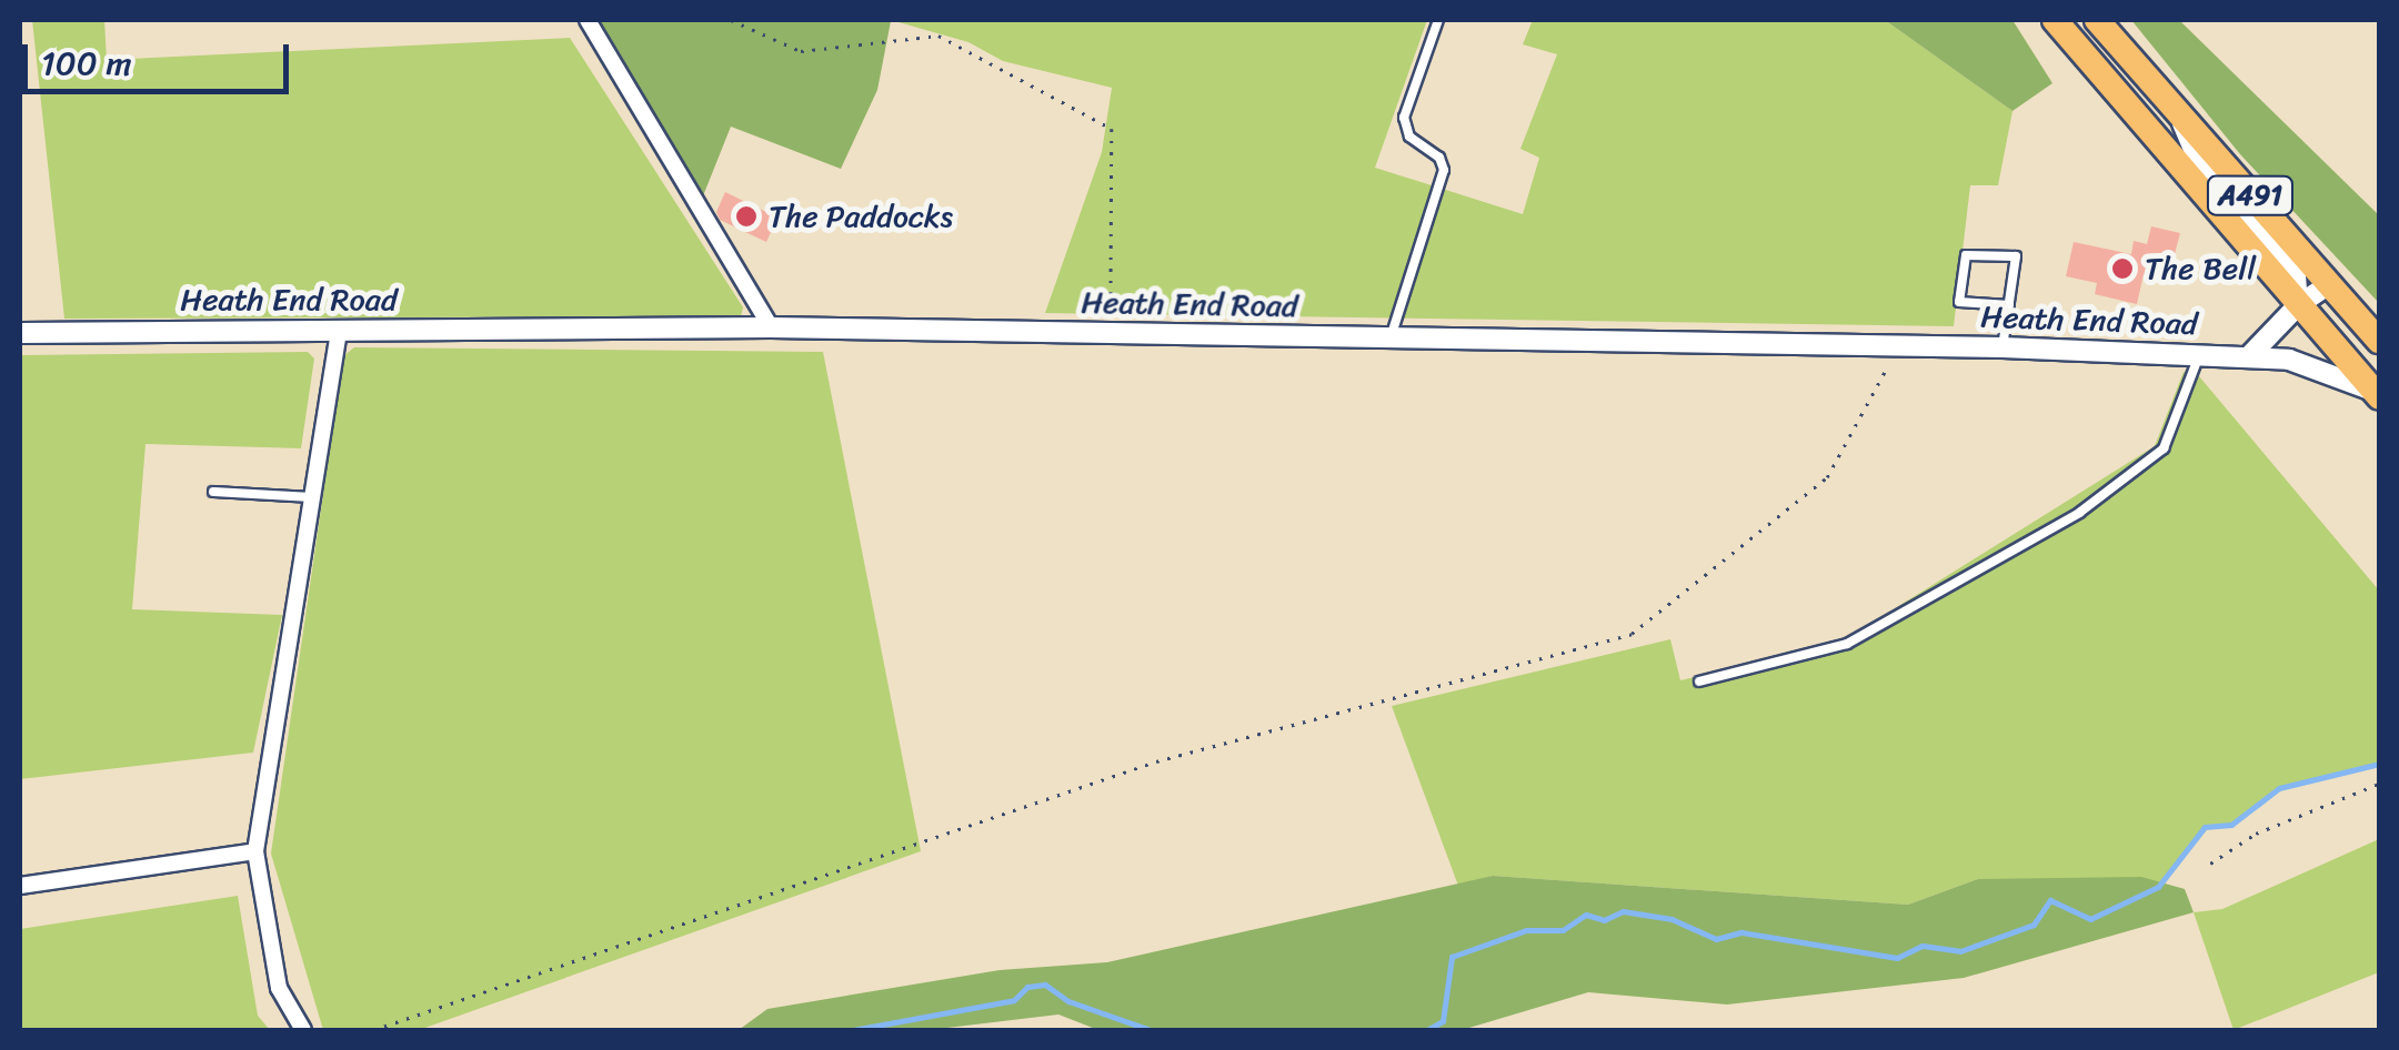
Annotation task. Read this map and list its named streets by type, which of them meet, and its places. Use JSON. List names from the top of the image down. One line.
{"streets":{"highway":["A491"],"street":["Heath End Road"]},"crossings":[["A491","Heath End Road"]],"places":["The Paddocks","The Bell"],"scale_bar":"100 m"}
